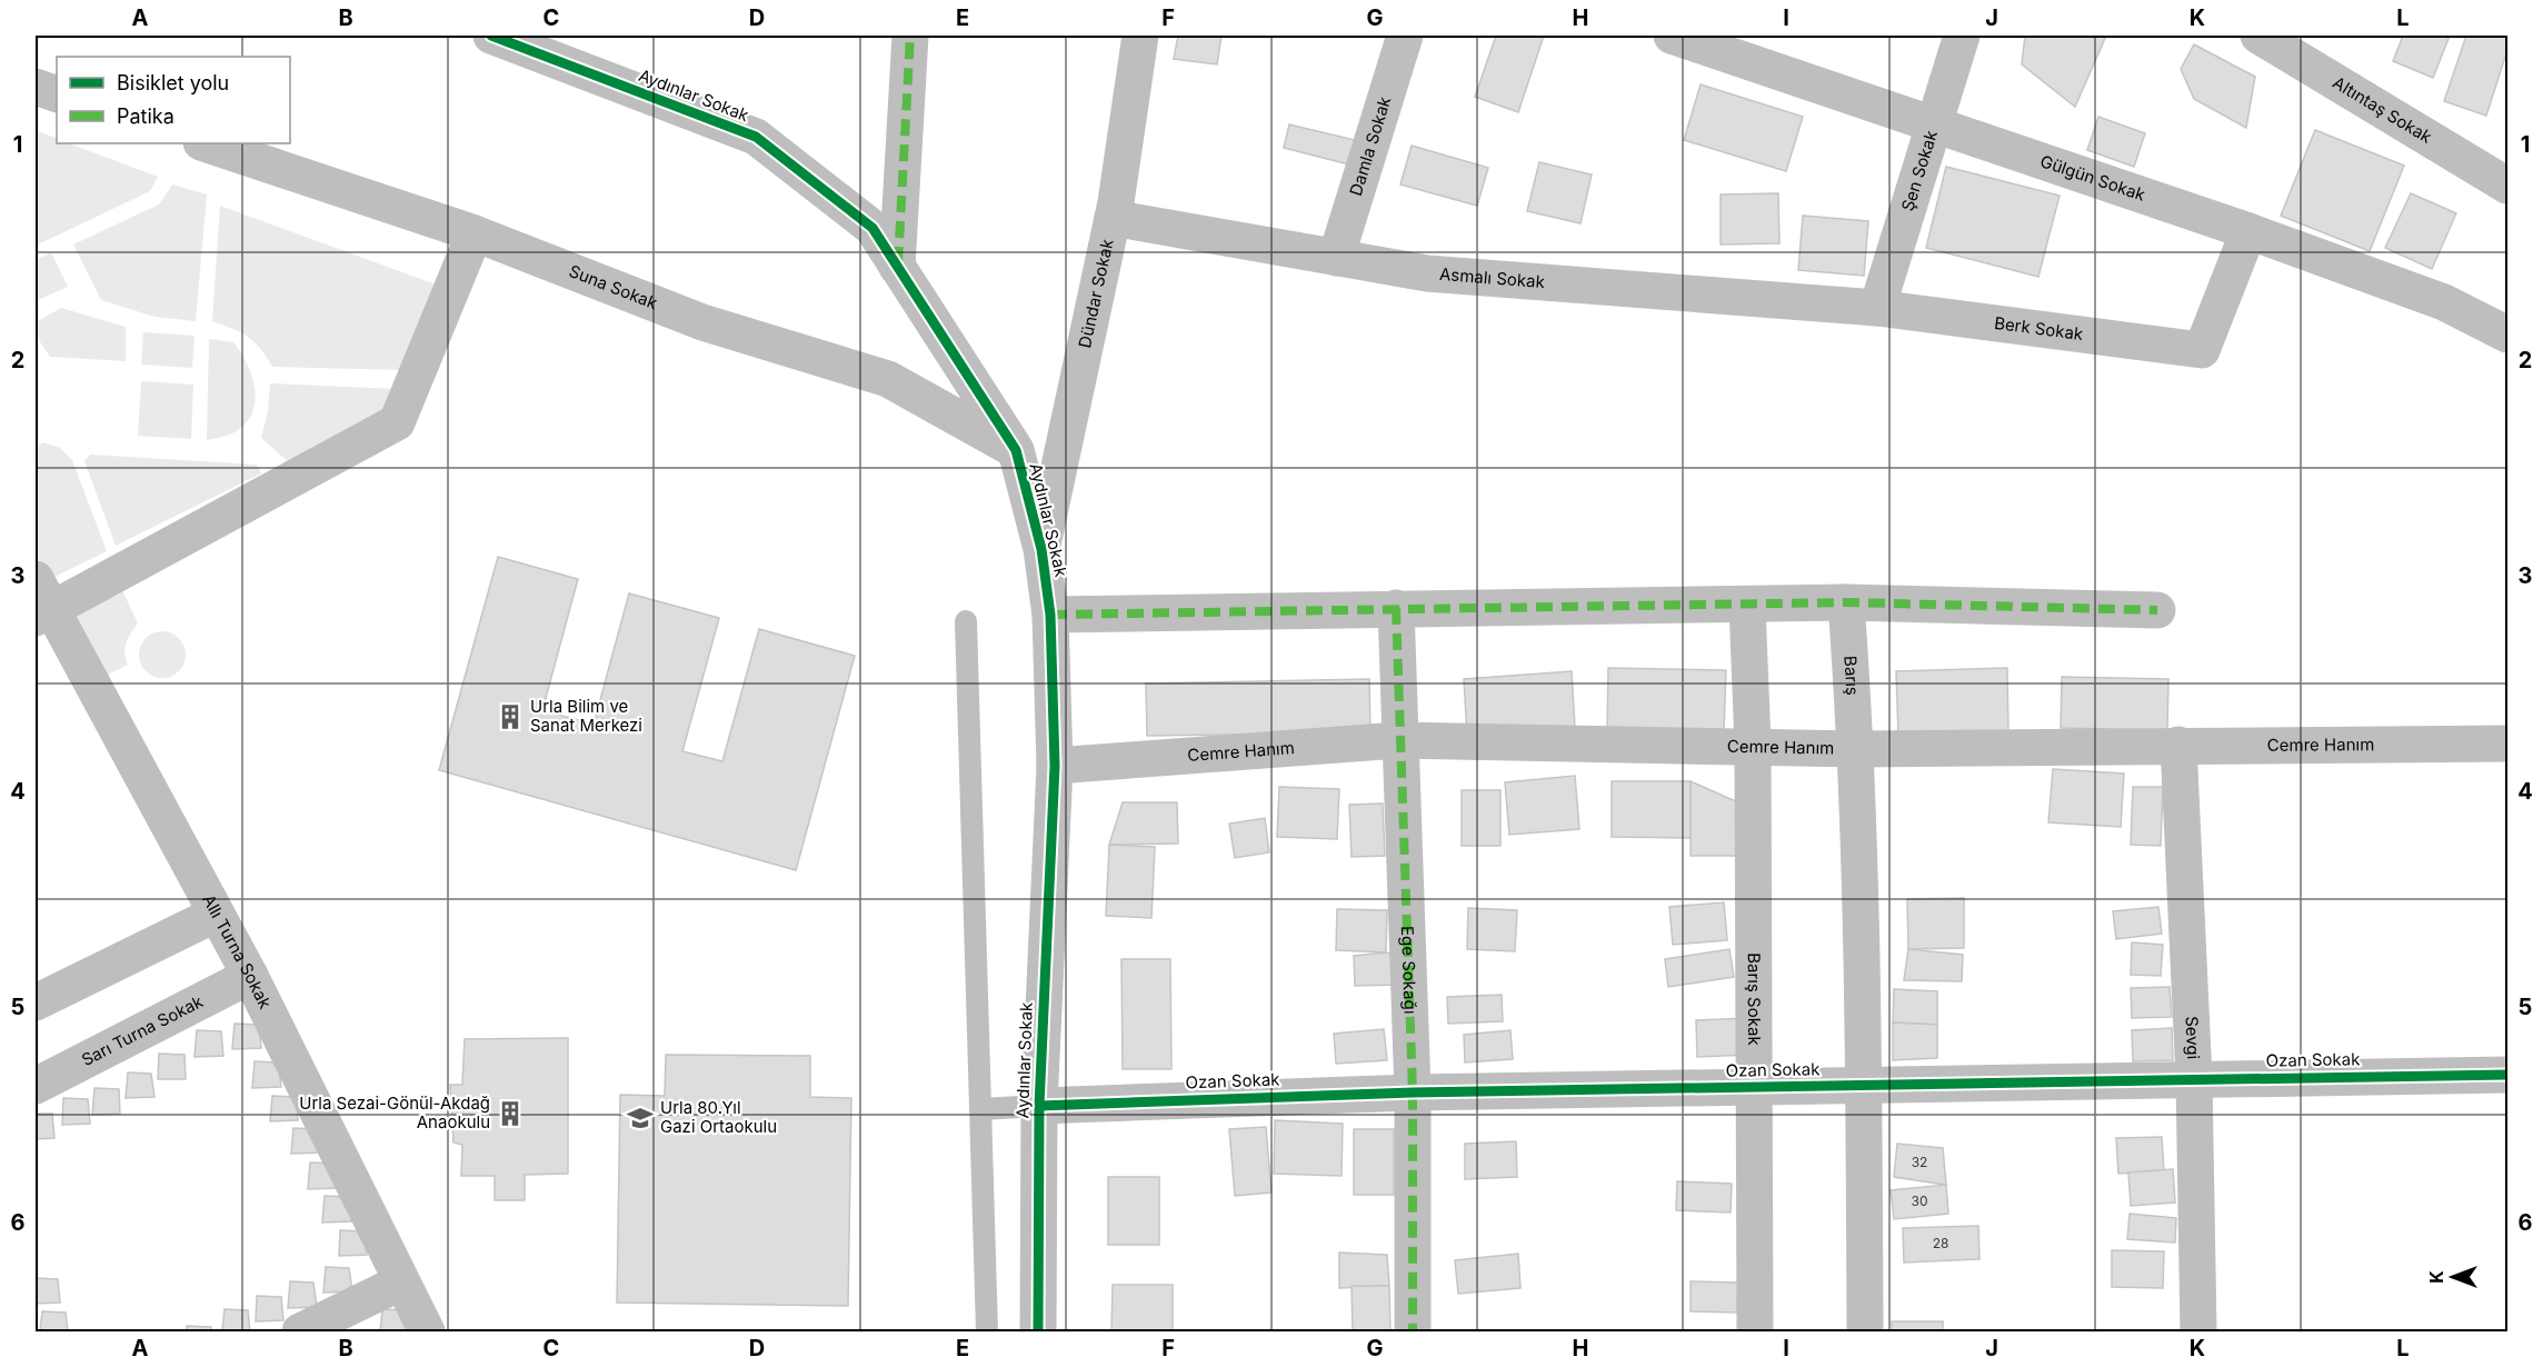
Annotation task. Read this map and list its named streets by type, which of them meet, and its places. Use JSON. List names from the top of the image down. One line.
{"streets":{"street":["Aydınlar Sokak","Altıntaş Sokak","Damla Sokak","Şen Sokak","Gülgün Sokak","Asmalı Sokak","Suna Sokak","Dündar Sokak","Berk Sokak","Barış","Cemre Hanım","Allı Turna Sokak","Ege Sokağı","Barış Sokak","Sarı Turna Sokak","Sevgi","Ozan Sokak"]},"crossings":[["Aydınlar Sokak","Suna Sokak"],["Aydınlar Sokak","Dündar Sokak"],["Aydınlar Sokak","Cemre Hanım"],["Aydınlar Sokak","Ozan Sokak"],["Damla Sokak","Asmalı Sokak"],["Şen Sokak","Gülgün Sokak"],["Şen Sokak","Asmalı Sokak"],["Şen Sokak","Berk Sokak"],["Gülgün Sokak","Berk Sokak"],["Asmalı Sokak","Dündar Sokak"],["Asmalı Sokak","Berk Sokak"],["Barış","Cemre Hanım"],["Cemre Hanım","Ege Sokağı"],["Cemre Hanım","Barış Sokak"],["Cemre Hanım","Sevgi"],["Allı Turna Sokak","Sarı Turna Sokak"],["Ege Sokağı","Ozan Sokak"],["Barış Sokak","Ozan Sokak"],["Sevgi","Ozan Sokak"]],"places":{"building":["Urla Bilim ve Sanat Merkezi","Urla Sezai-Gönül-Akdağ Anaokulu"],"school or university":["Urla 80.Yıl Gazi Ortaokulu"]},"house_numbers":["32","30","28"],"legend":["Bisiklet yolu","Patika"],"north":"left","grid":{"columns":["A","B","C","D","E","F","G","H","I","J","K","L"],"rows":["1","2","3","4","5","6"]}}
